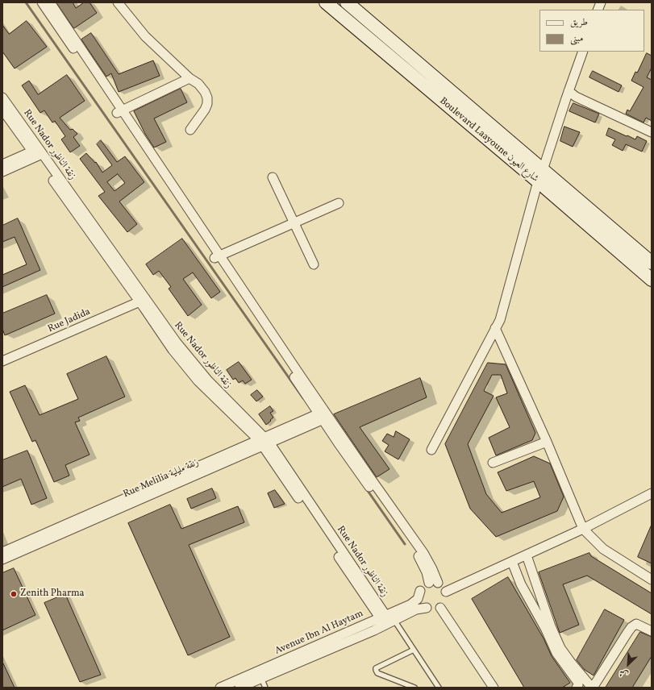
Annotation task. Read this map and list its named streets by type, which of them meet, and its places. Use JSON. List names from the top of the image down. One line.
{"streets":{"street":["Boulevard Laayoune شارع العيون","Rue Nador زنقة الناظور","Rue Jadida","Rue Melilia زنقة مليلية","Avenue Ibn Al Haytam"]},"crossings":[["Rue Nador زنقة الناظور","Rue Jadida"],["Rue Nador زنقة الناظور","Rue Melilia زنقة مليلية"],["Rue Nador زنقة الناظور","Avenue Ibn Al Haytam"]],"places":["Zenith Pharma"],"legend":["طريق","مبنى"],"north":"bottom left"}
